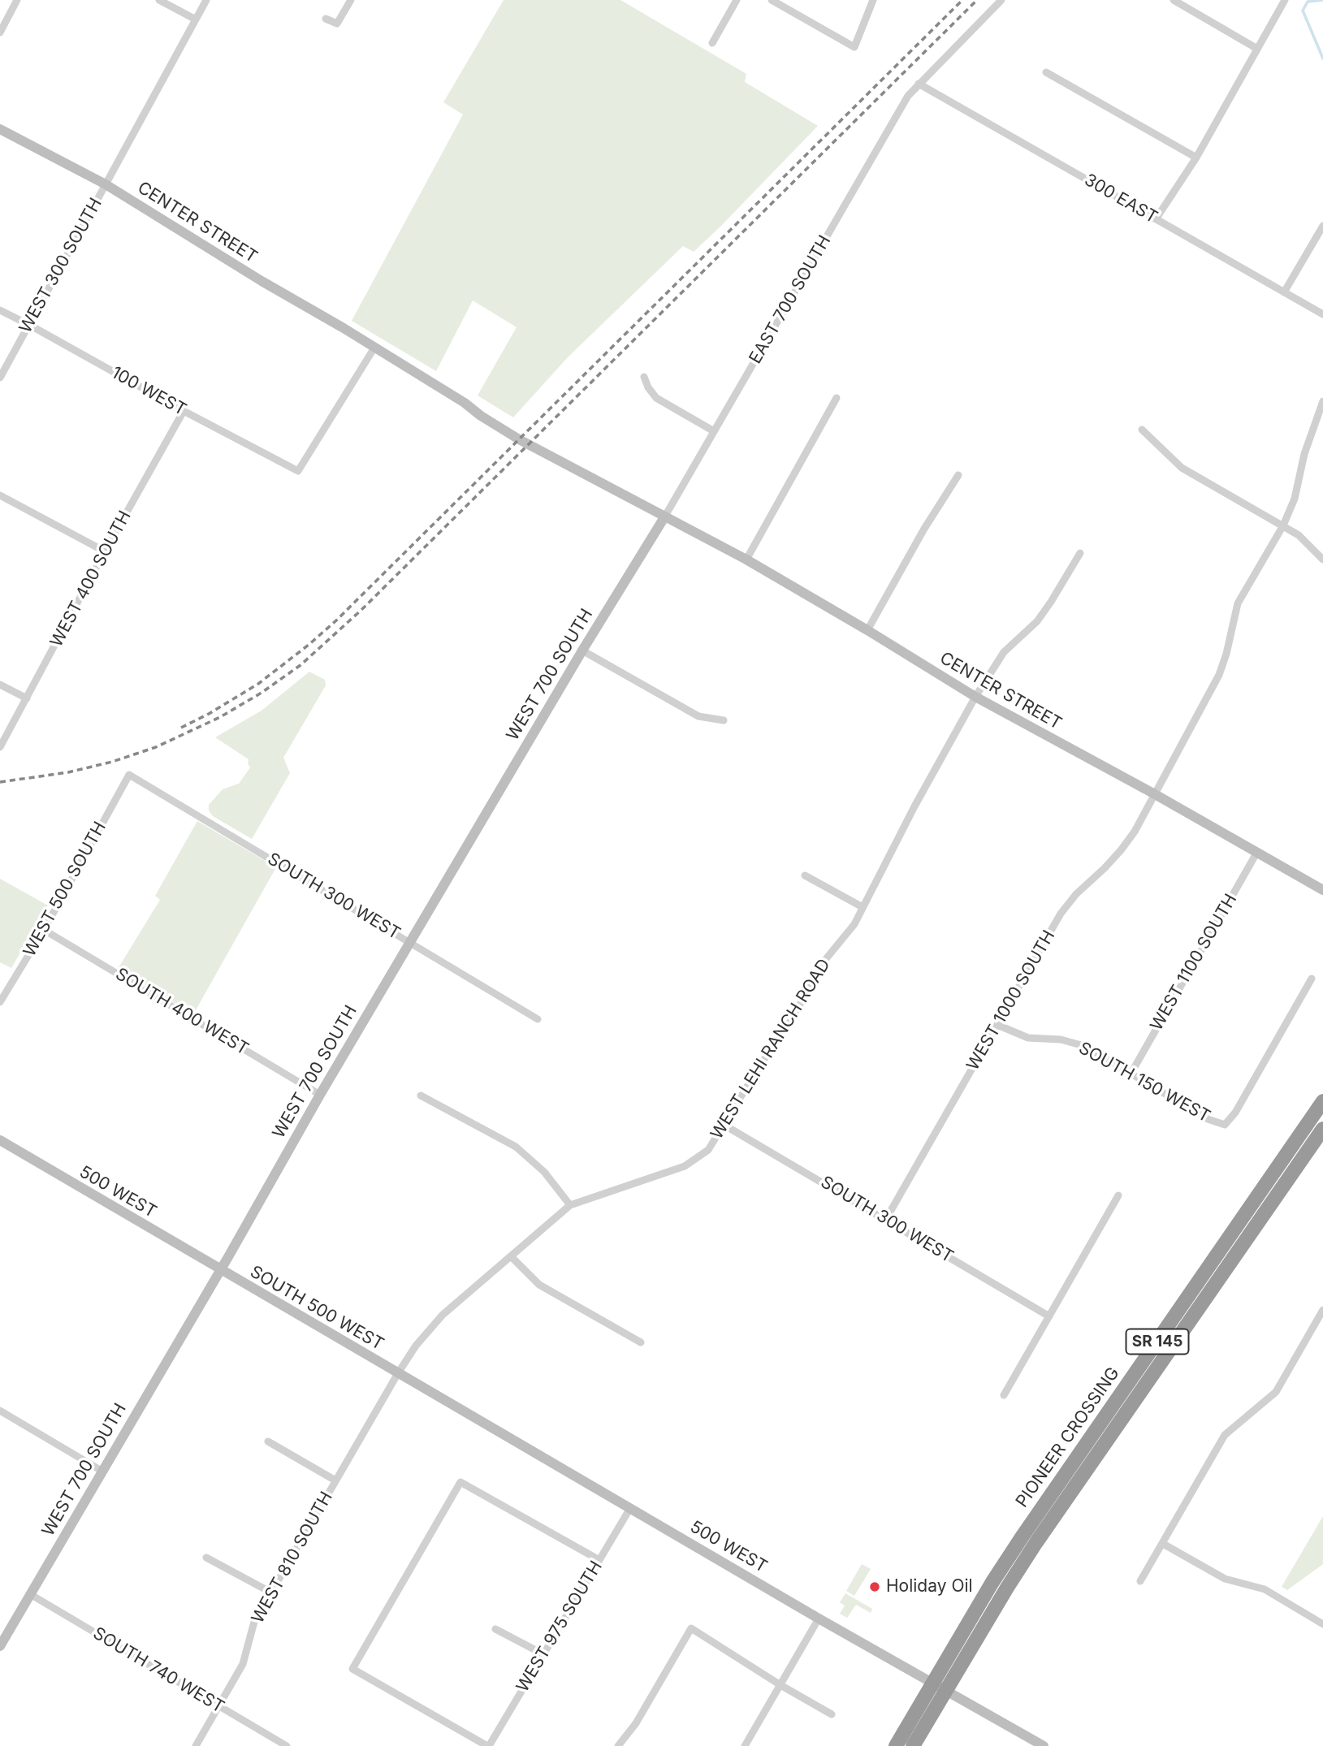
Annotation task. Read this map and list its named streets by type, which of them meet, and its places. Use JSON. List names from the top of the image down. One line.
{"streets":{"highway":["SR 145","PIONEER CROSSING"],"street":["300 EAST","CENTER STREET","WEST 300 SOUTH","EAST 700 SOUTH","100 WEST","WEST 400 SOUTH","WEST 700 SOUTH","WEST 500 SOUTH","SOUTH 300 WEST","WEST 1100 SOUTH","WEST 1000 SOUTH","SOUTH 400 WEST","WEST LEHI RANCH ROAD","SOUTH 150 WEST","500 WEST","SOUTH 500 WEST","WEST 810 SOUTH","WEST 975 SOUTH","SOUTH 740 WEST"]},"crossings":[["300 EAST","EAST 700 SOUTH"],["CENTER STREET","WEST 300 SOUTH"],["CENTER STREET","EAST 700 SOUTH"],["CENTER STREET","100 WEST"],["CENTER STREET","WEST 700 SOUTH"],["CENTER STREET","WEST 1100 SOUTH"],["CENTER STREET","WEST 1000 SOUTH"],["CENTER STREET","WEST LEHI RANCH ROAD"],["WEST 300 SOUTH","100 WEST"],["EAST 700 SOUTH","WEST 700 SOUTH"],["100 WEST","WEST 400 SOUTH"],["WEST 700 SOUTH","SOUTH 300 WEST"],["WEST 700 SOUTH","SOUTH 400 WEST"],["WEST 700 SOUTH","500 WEST"],["WEST 700 SOUTH","SOUTH 500 WEST"],["WEST 700 SOUTH","SOUTH 740 WEST"],["WEST 500 SOUTH","SOUTH 300 WEST"],["WEST 500 SOUTH","SOUTH 400 WEST"],["SOUTH 300 WEST","WEST 1000 SOUTH"],["SOUTH 300 WEST","WEST LEHI RANCH ROAD"],["WEST 1100 SOUTH","SOUTH 150 WEST"],["WEST 1000 SOUTH","SOUTH 150 WEST"],["WEST LEHI RANCH ROAD","500 WEST"],["WEST LEHI RANCH ROAD","SOUTH 500 WEST"],["WEST LEHI RANCH ROAD","WEST 810 SOUTH"],["500 WEST","SOUTH 500 WEST"],["500 WEST","PIONEER CROSSING"],["500 WEST","WEST 810 SOUTH"],["500 WEST","WEST 975 SOUTH"],["SOUTH 500 WEST","WEST 810 SOUTH"],["WEST 810 SOUTH","SOUTH 740 WEST"]],"places":["Holiday Oil"]}
